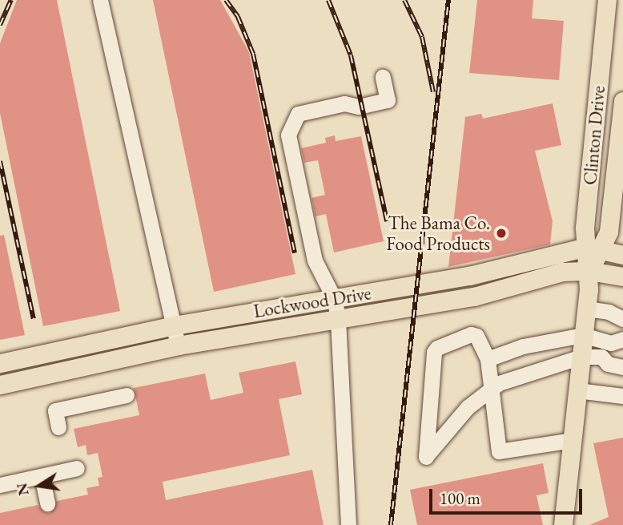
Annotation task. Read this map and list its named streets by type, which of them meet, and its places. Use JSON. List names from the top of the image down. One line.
{"streets":{"main road":["Clinton Drive","Lockwood Drive"]},"crossings":[["Clinton Drive","Lockwood Drive"]],"places":["The Bama Co. Food Products"],"scale_bar":"100 m","north":"left"}
